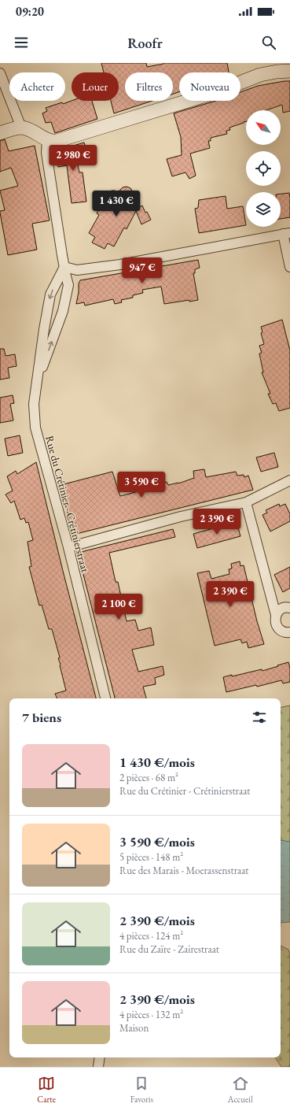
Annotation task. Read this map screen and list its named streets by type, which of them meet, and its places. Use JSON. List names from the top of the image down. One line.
{"streets":{"street":["Rue du Crétinier - Crétinierstraat"]},"north":"top left","page":{"status":"09:20","header":"Roofr","chip":["Acheter","Louer","Filtres","Nouveau"],"price":["2 980 €","1 430 €","947 €","3 590 €","2 390 €","2 390 €","2 100 €"],"heading":"7 biens","list":[{"name":"1 430 €/mois","note":"2 pièces · 68 m² · Rue du Crétinier - Crétinierstraat"},{"name":"3 590 €/mois","note":"5 pièces · 148 m² · Rue des Marais - Moerassenstraat"},{"name":"2 390 €/mois","note":"4 pièces · 124 m² · Rue du Zaïre - Zairestraat"},{"name":"2 390 €/mois","note":"4 pièces · 132 m² · Maison"}],"tabs":["Carte","Favoris","Accueil"]}}
